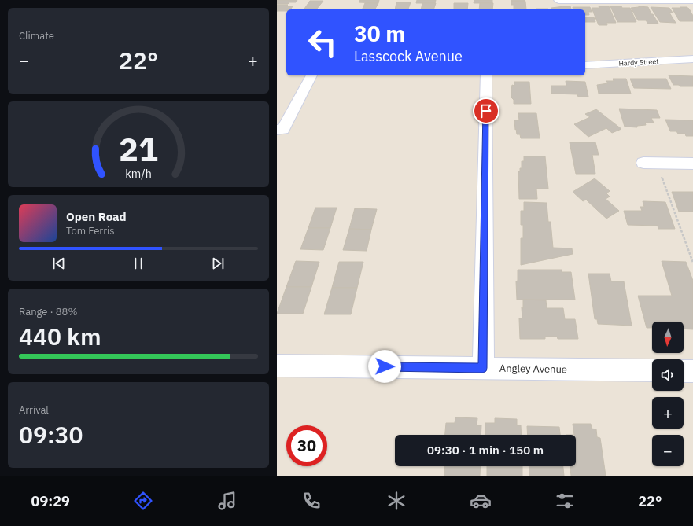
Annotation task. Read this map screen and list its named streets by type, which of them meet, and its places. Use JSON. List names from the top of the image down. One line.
{"streets":{"street":["Hardy Street","Angley Avenue"]},"north":"bottom","page":{"tile":["Climate",["Range · 88%","440 km"],["Arrival","09:30"]],"turn":["30 m","Lasscock Avenue"],"heat":["−","22°","+"],"song":["Open Road","Tom Ferris"],"map_buttons":["+","−"],"limit":"30","trip":"09:30 · 1 min · 150 m","tabs":["09:29","22°"],"gauge":["21","km/h"]}}
